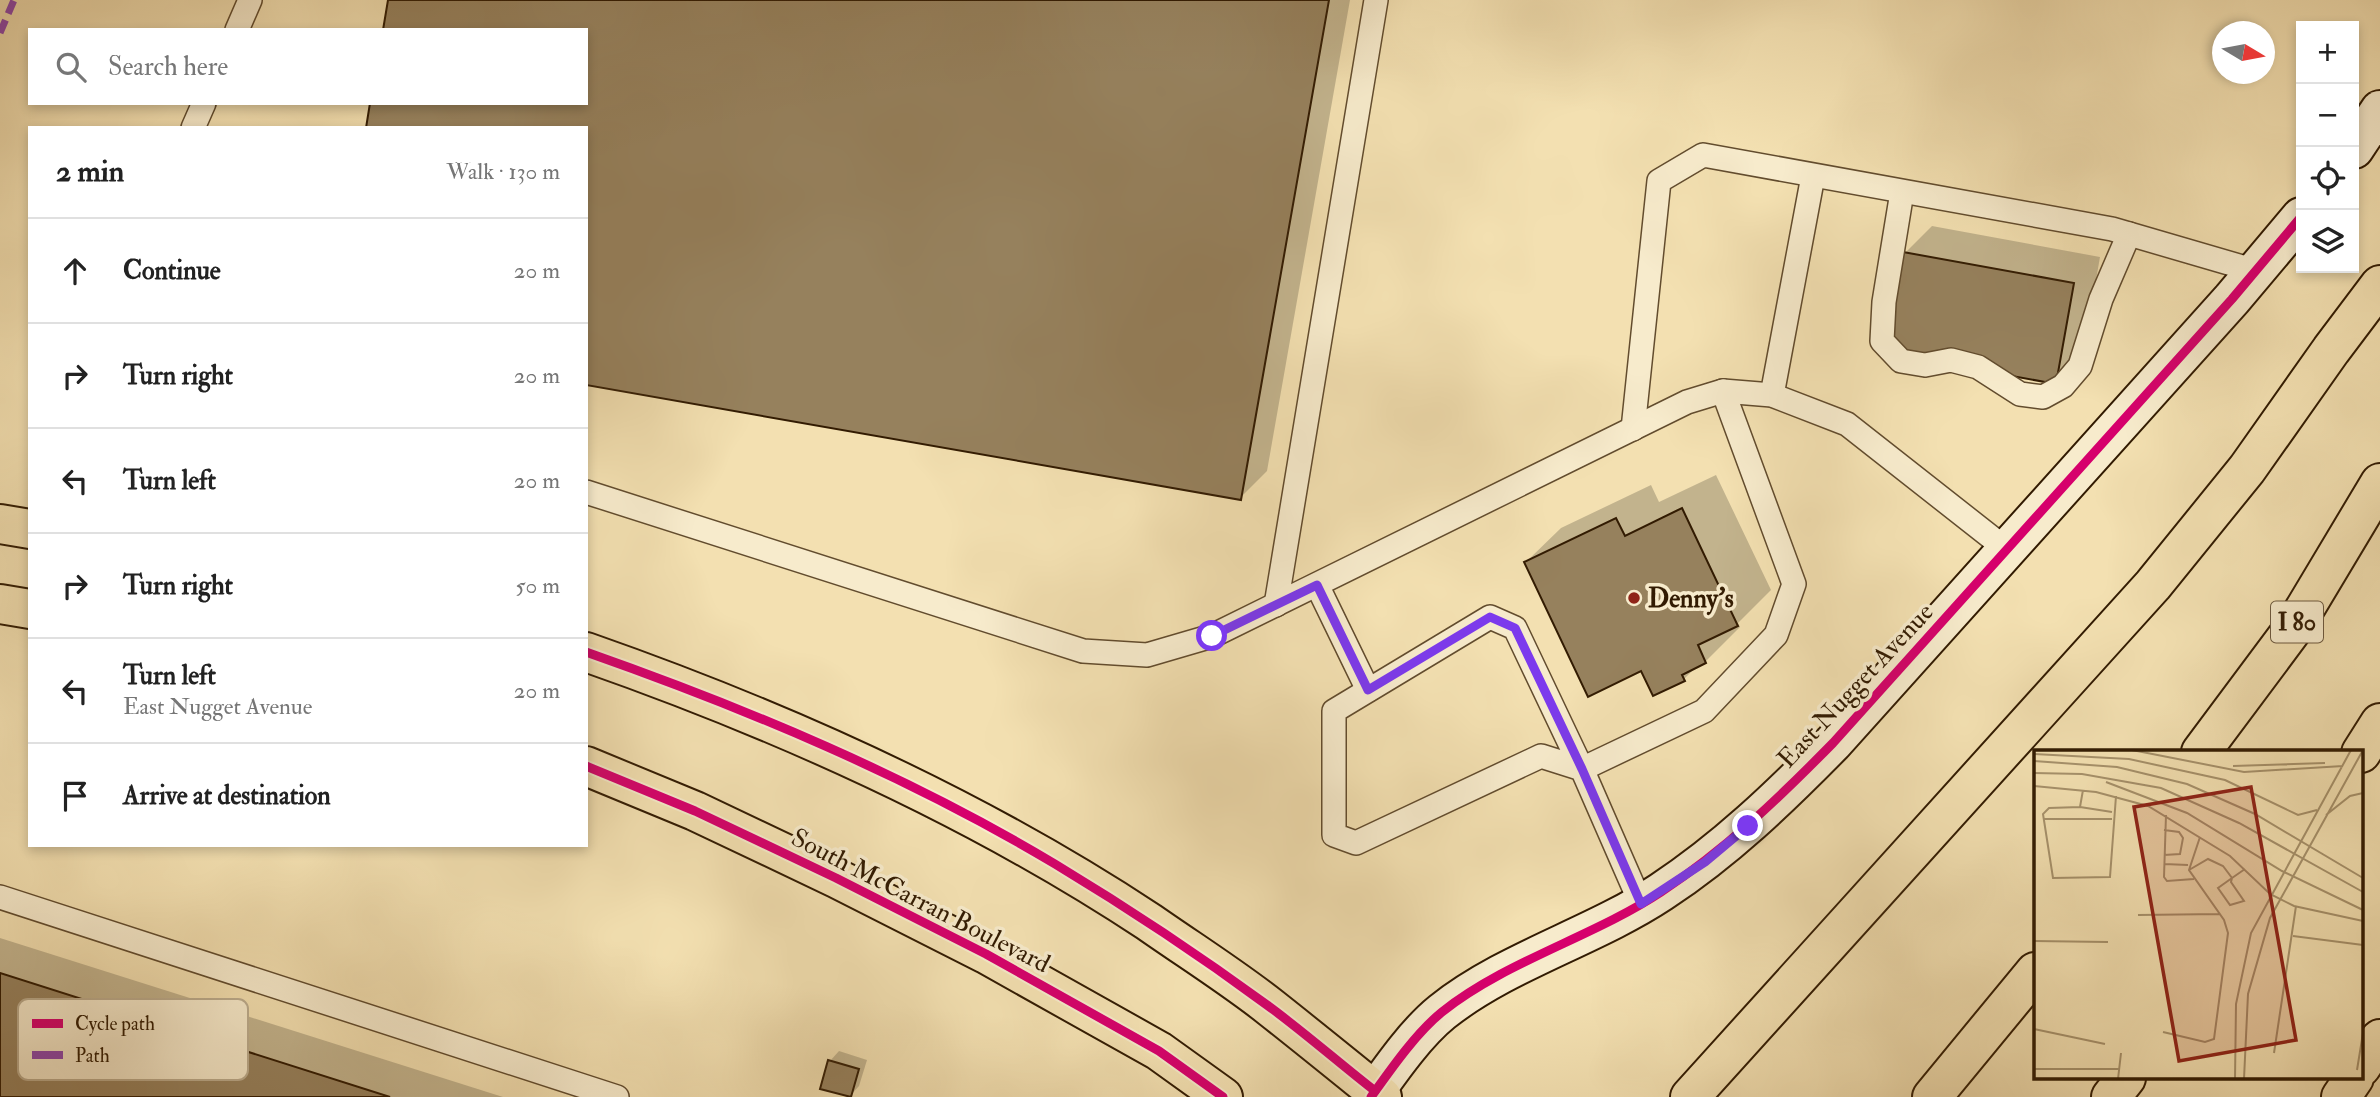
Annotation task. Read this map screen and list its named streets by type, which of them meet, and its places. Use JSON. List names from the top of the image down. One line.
{"streets":{"main road":["I 80","South McCarran Boulevard"],"street":["East Nugget Avenue"]},"places":["Denny's"],"legend":["Cycle path","Path"],"north":"right","page":{"map_buttons":["+","−"],"search":"Search here","heading":["2 min","Walk · 130 m"],"list":[["Continue","20 m"],["Turn right","20 m"],["Turn left","20 m"],["Turn right","50 m"],["Turn left","East Nugget Avenue","20 m"],"Arrive at destination"]}}
